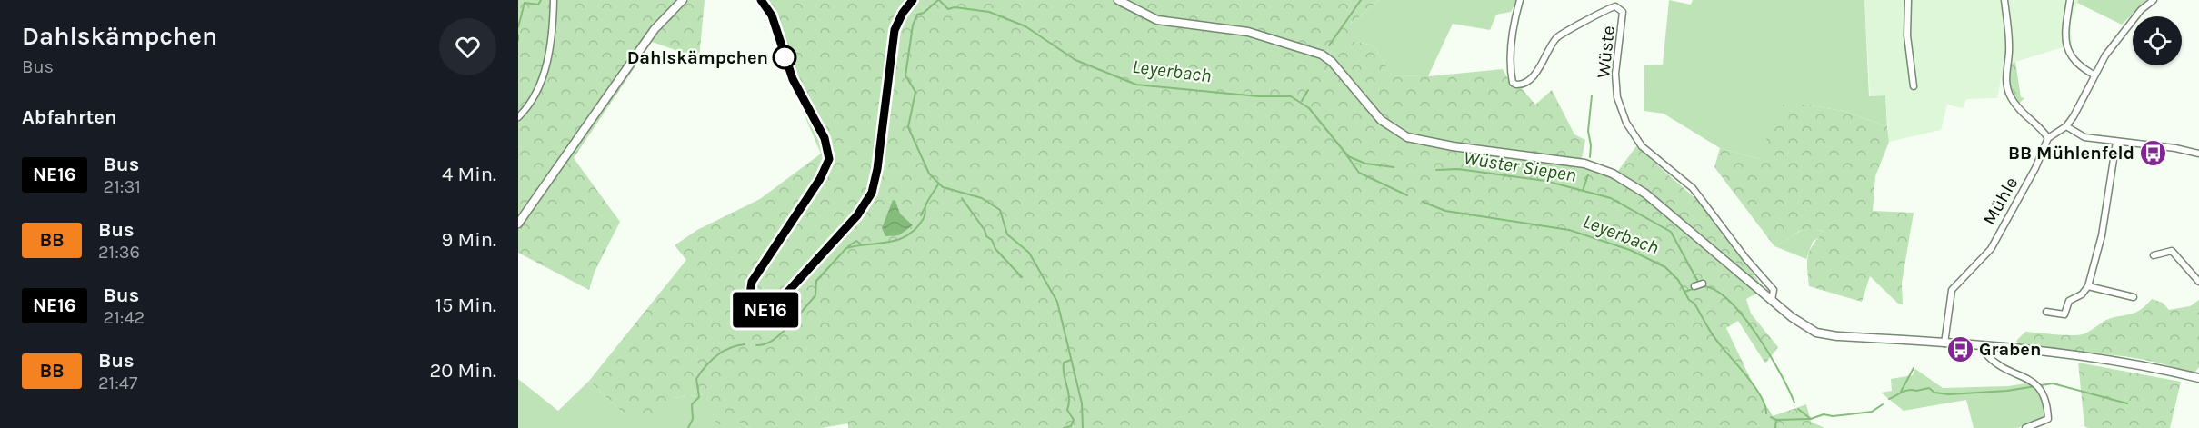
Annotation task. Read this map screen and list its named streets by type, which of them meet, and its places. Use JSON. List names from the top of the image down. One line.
{"streets":{"street":["Wüste","Mühle"]},"water":["Leyerbach","Wüster Siepen"],"places":{"other":["Dahlskämpchen"],"bus stop":["BB Mühlenfeld","Graben"]},"lines":["bus line NE16"],"page":{"heading":[["Dahlskämpchen","Bus"],"Abfahrten"],"on_map":"NE16","list":[{"mark":"NE16","name":"Bus","note":"21:31","value":"4 Min."},{"mark":"BB","name":"Bus","note":"21:36","value":"9 Min."},{"mark":"NE16","name":"Bus","note":"21:42","value":"15 Min."},{"mark":"BB","name":"Bus","note":"21:47","value":"20 Min."}]}}
